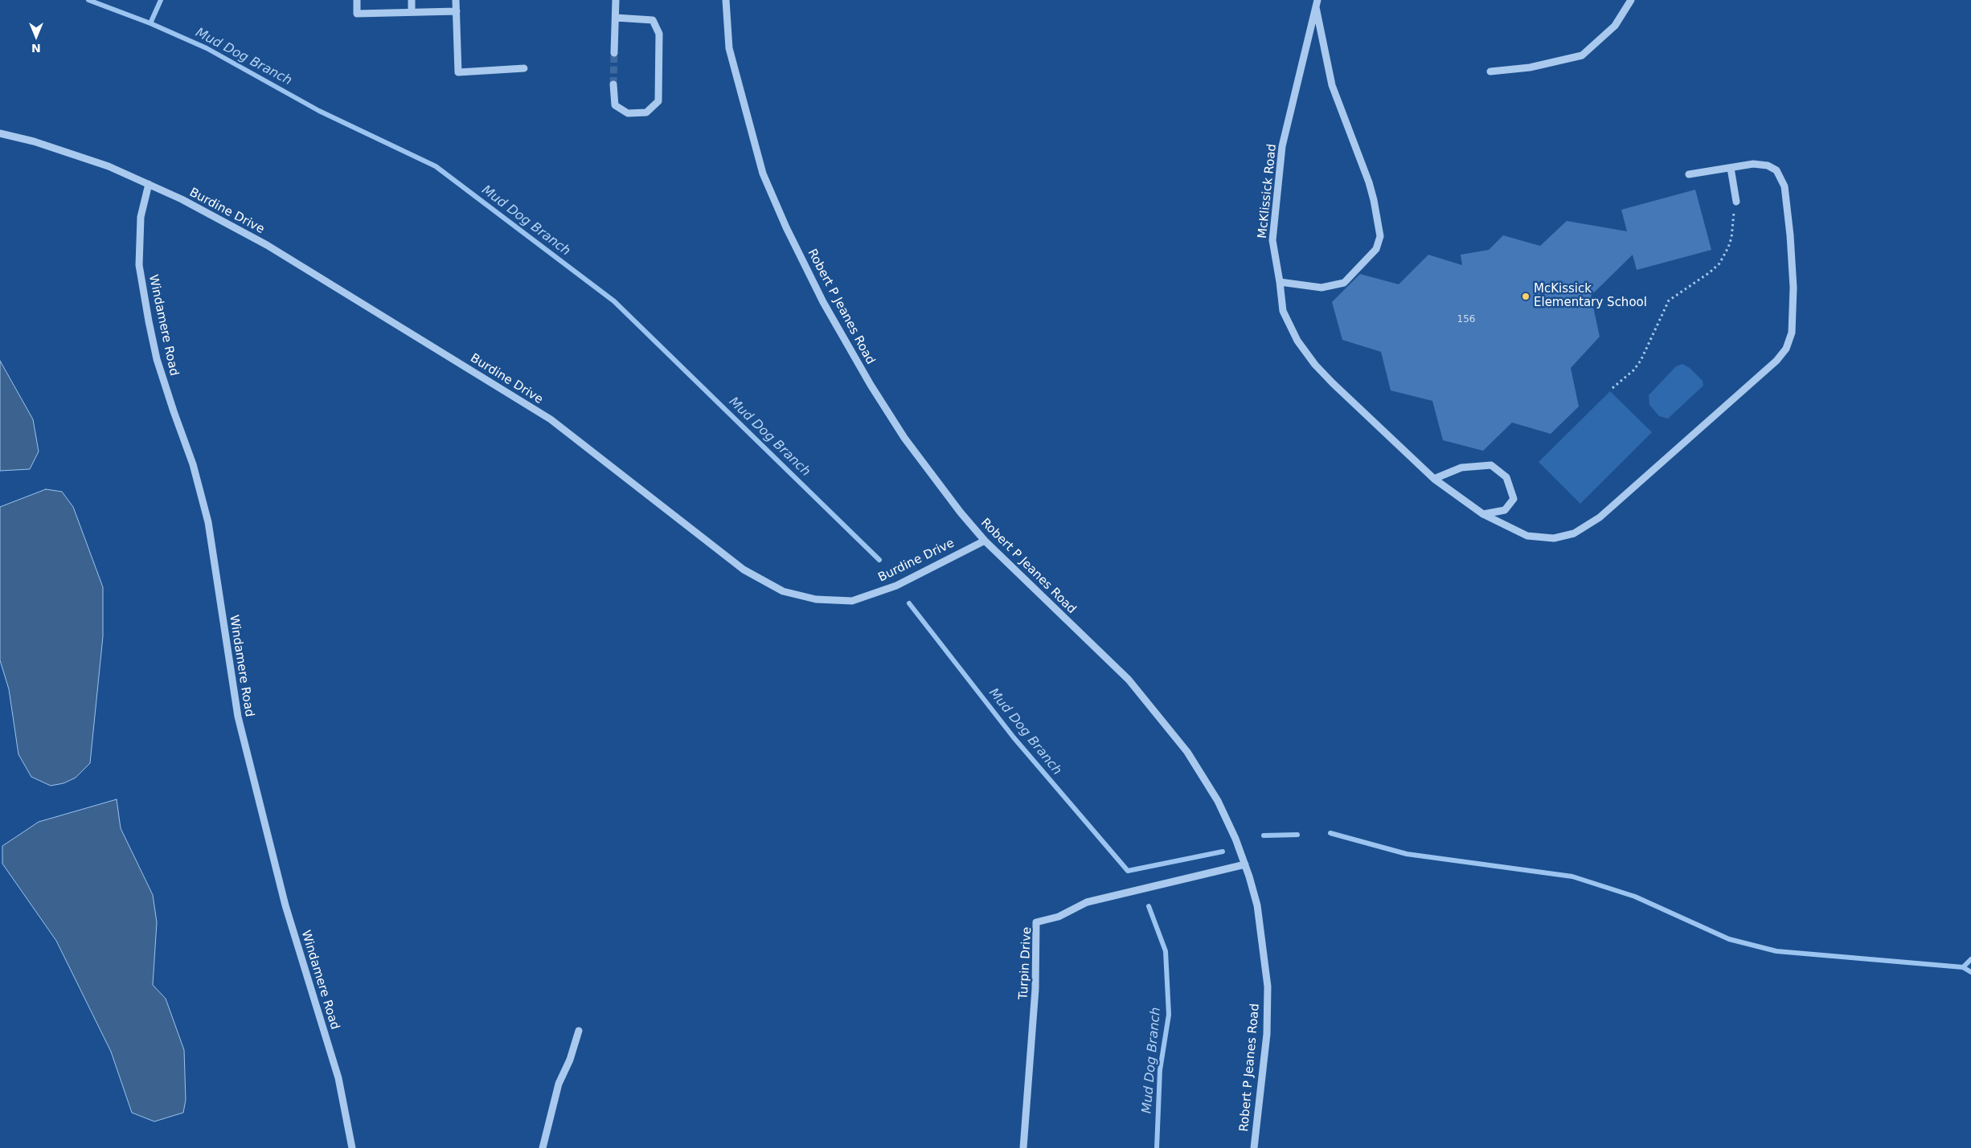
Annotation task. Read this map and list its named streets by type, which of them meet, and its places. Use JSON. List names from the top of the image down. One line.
{"streets":{"street":["McKlissick Road","Burdine Drive","Robert P Jeanes Road","Windamere Road","Turpin Drive"]},"crossings":[["Burdine Drive","Robert P Jeanes Road"],["Burdine Drive","Windamere Road"],["Robert P Jeanes Road","Turpin Drive"]],"water":["Mud Dog Branch"],"places":["McKissick Elementary School"],"house_numbers":["156"],"north":"bottom"}
